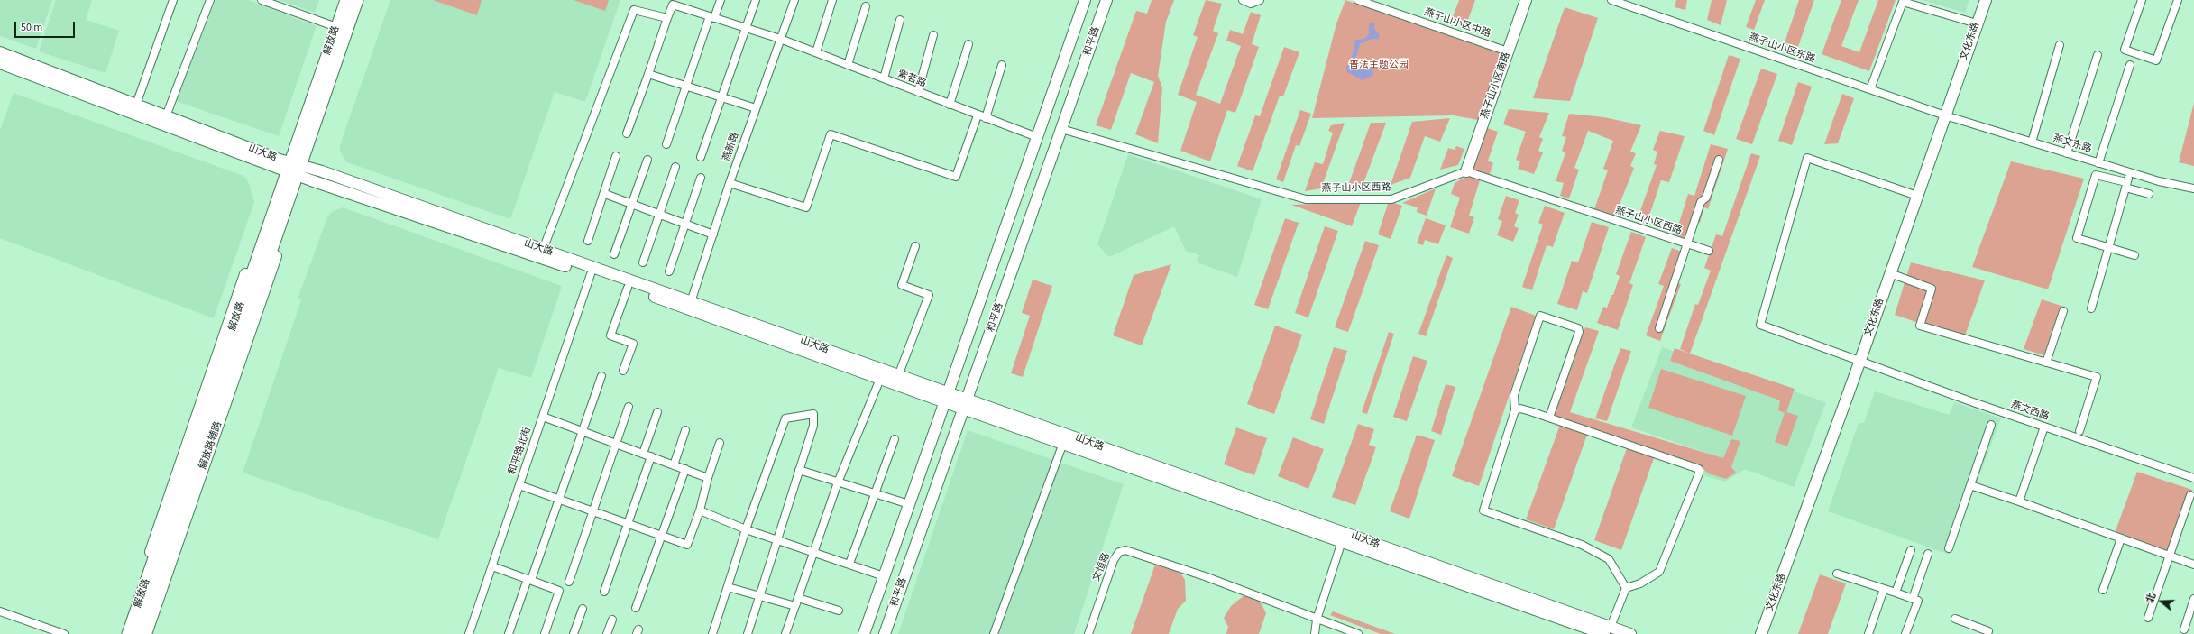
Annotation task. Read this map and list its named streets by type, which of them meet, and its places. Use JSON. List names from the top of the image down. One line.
{"streets":{"main road":["解放路","和平路","文化东路","燕子山小区南路","山大路","解放路辅路"],"street":["燕子山小区中路","燕子山小区东路","紫茗路","燕文东路","燕新路","燕子山小区西路","燕文西路","和平路北街","文恒路"]},"crossings":[["燕子山小区中路","燕子山小区南路"],["解放路","山大路"],["解放路","解放路辅路"],["和平路","紫茗路"],["和平路","山大路"],["和平路","燕子山小区西路"],["文化东路","燕子山小区东路"],["文化东路","燕文东路"],["文化东路","燕文西路"],["燕子山小区东路","燕文东路"],["紫茗路","燕新路"],["燕子山小区南路","燕子山小区西路"],["燕新路","山大路"],["山大路","和平路北街"]],"parks":["普法主题公园"],"scale_bar":"50 m","north":"left"}
